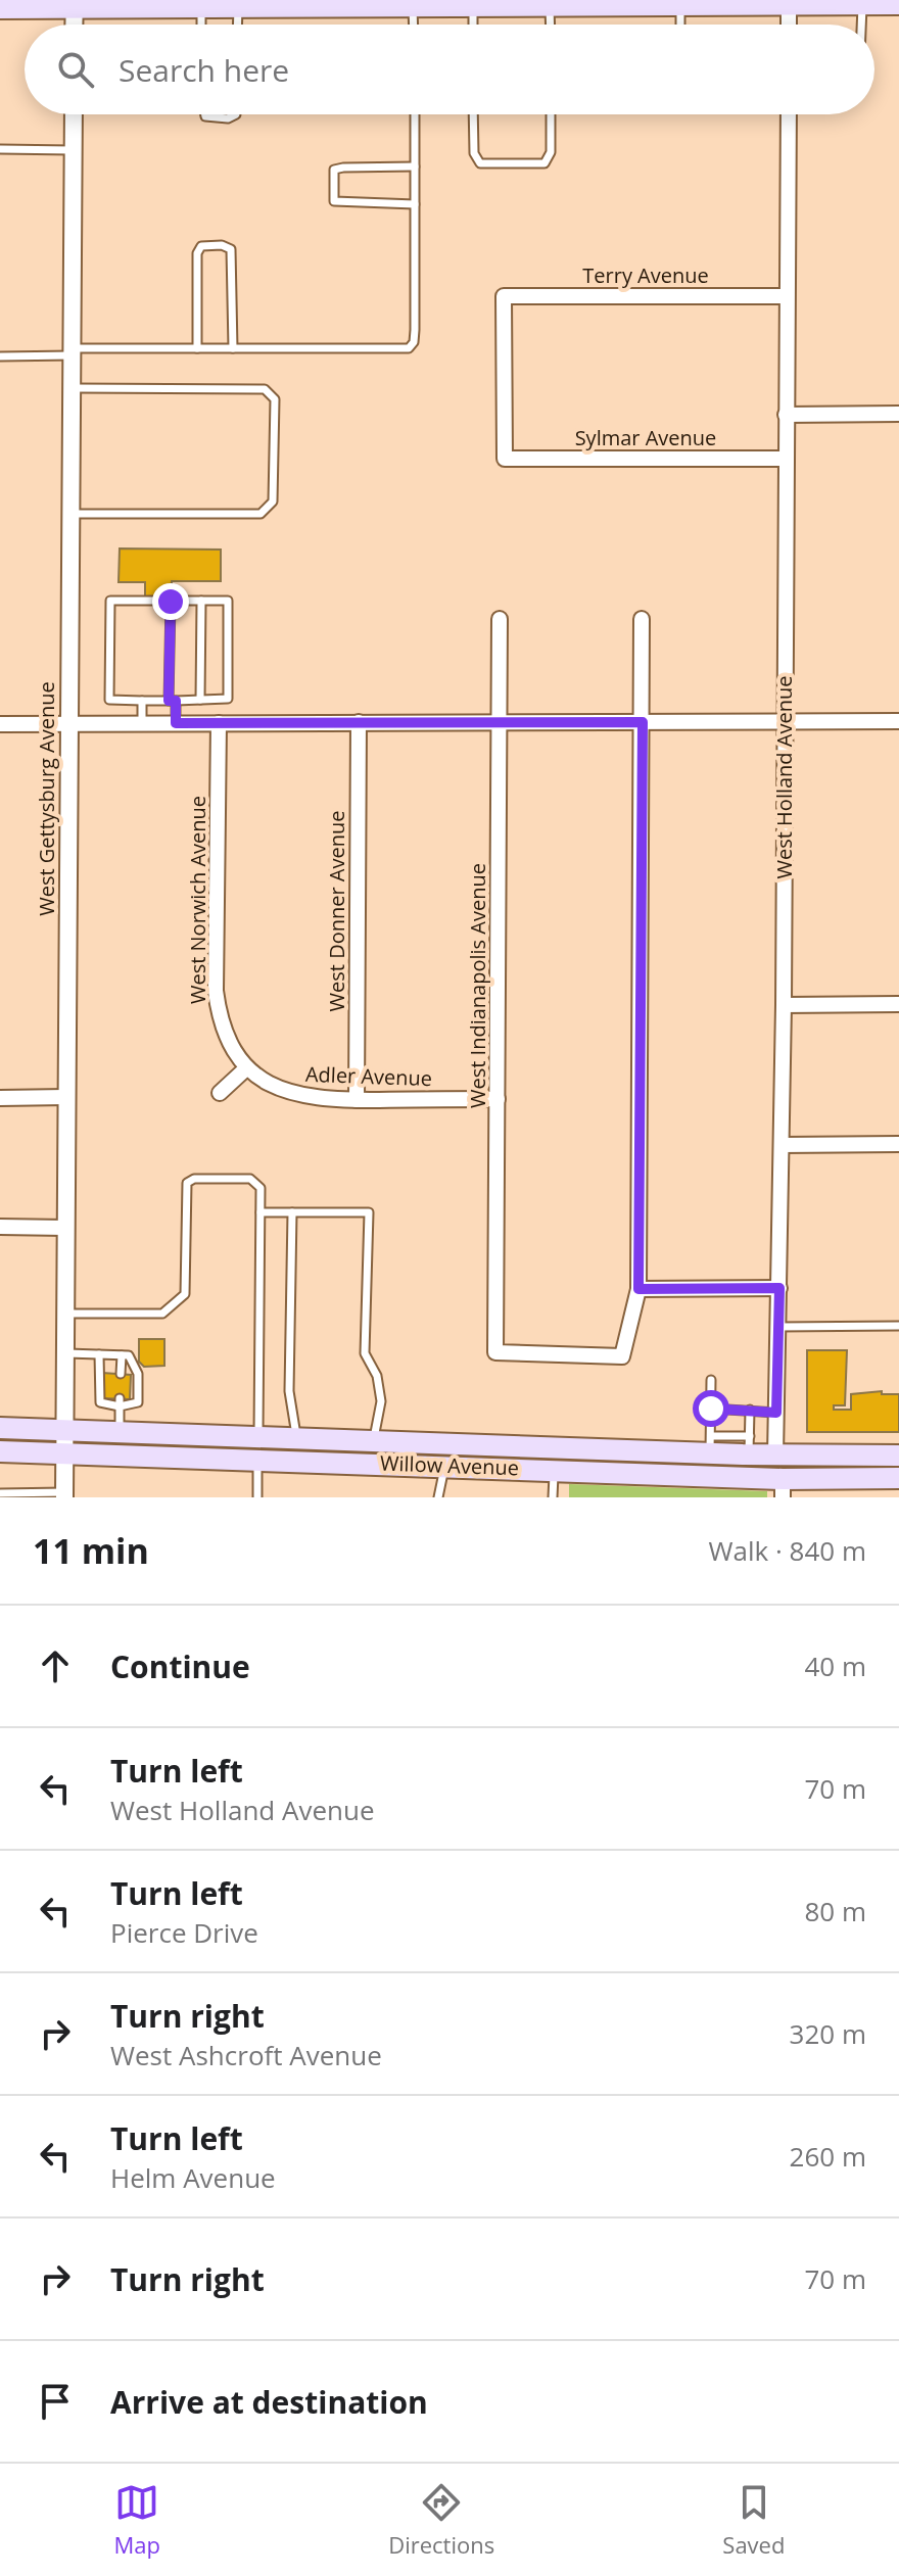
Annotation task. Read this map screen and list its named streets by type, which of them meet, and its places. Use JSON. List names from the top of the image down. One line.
{"streets":{"main road":["Willow Avenue"],"street":["Terry Avenue","Sylmar Avenue","West Holland Avenue","West Gettysburg Avenue","West Norwich Avenue","West Donner Avenue","West Indianapolis Avenue","Adler Avenue"]},"crossings":[["Terry Avenue","Sylmar Avenue"],["Terry Avenue","West Holland Avenue"],["Sylmar Avenue","West Holland Avenue"],["West Holland Avenue","Willow Avenue"],["West Gettysburg Avenue","Willow Avenue"],["West Norwich Avenue","Adler Avenue"],["West Donner Avenue","Adler Avenue"],["West Indianapolis Avenue","Adler Avenue"]],"page":{"search":"Search here","heading":["11 min","Walk · 840 m"],"list":[["Continue","40 m"],["Turn left","West Holland Avenue","70 m"],["Turn left","Pierce Drive","80 m"],["Turn right","West Ashcroft Avenue","320 m"],["Turn left","Helm Avenue","260 m"],["Turn right","70 m"],"Arrive at destination"],"nav":["Map","Directions","Saved"]}}
